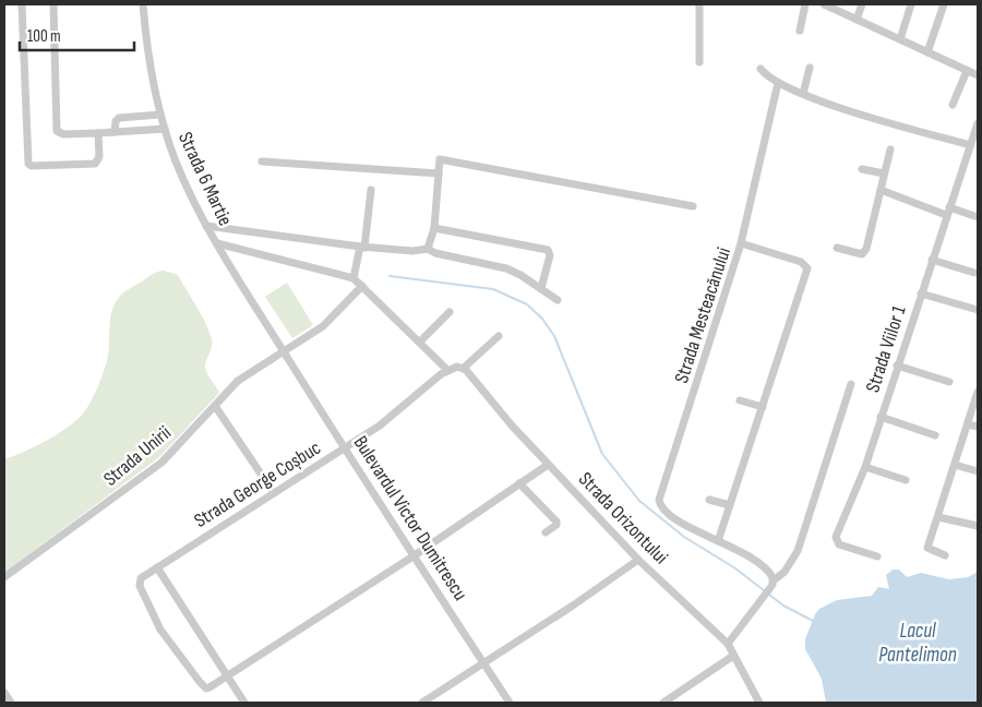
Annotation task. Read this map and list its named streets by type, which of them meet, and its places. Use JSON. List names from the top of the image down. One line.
{"streets":{"street":["Strada 6 Martie","Strada Mesteacănului","Strada Viilor 1","Strada Unirii","Strada George Coșbuc","Bulevardul Victor Dumitrescu","Strada Orizontului"]},"crossings":[["Strada 6 Martie","Strada Unirii"],["Strada 6 Martie","Bulevardul Victor Dumitrescu"],["Strada Unirii","Bulevardul Victor Dumitrescu"],["Strada George Coșbuc","Bulevardul Victor Dumitrescu"]],"water":["Lacul Pantelimon"],"scale_bar":"100 m"}
